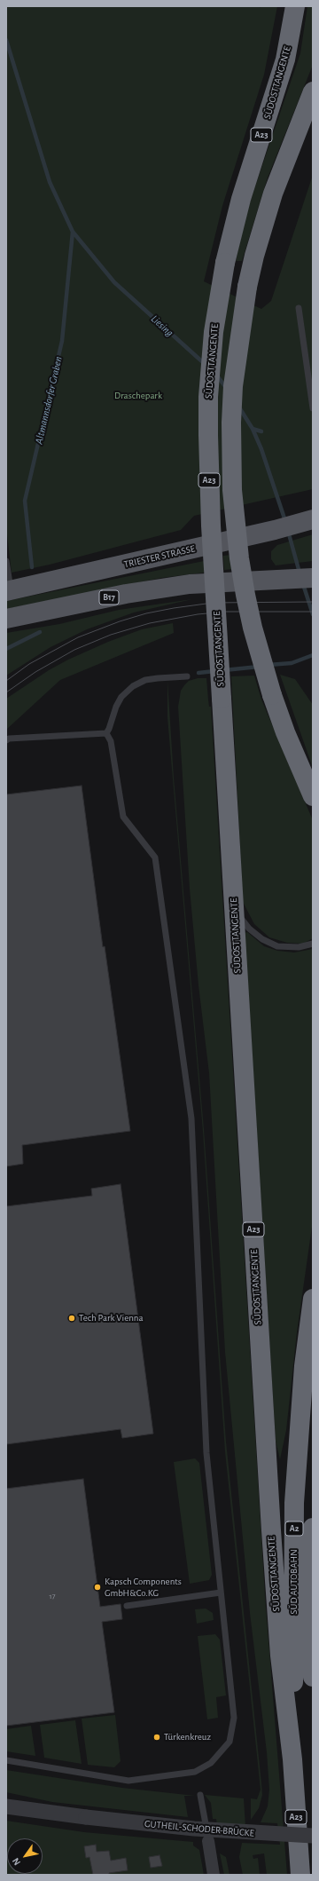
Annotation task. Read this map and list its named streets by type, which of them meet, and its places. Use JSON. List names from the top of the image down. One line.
{"streets":{"highway":["SÜDOSTTANGENTE","A23","A2","SÜD AUTOBAHN"],"main road":["TRIESTER STRASSE","B17"],"street":["GUTHEIL-SCHODER-BRÜCKE"]},"crossings":[["SÜDOSTTANGENTE","SÜD AUTOBAHN"]],"water":["Liesing","Altmannsdorfer Graben"],"parks":["Draschepark"],"places":["Tech Park Vienna","Kapsch Components GmbH&Co.KG","Türkenkreuz"],"house_numbers":["17"],"north":"bottom left"}
